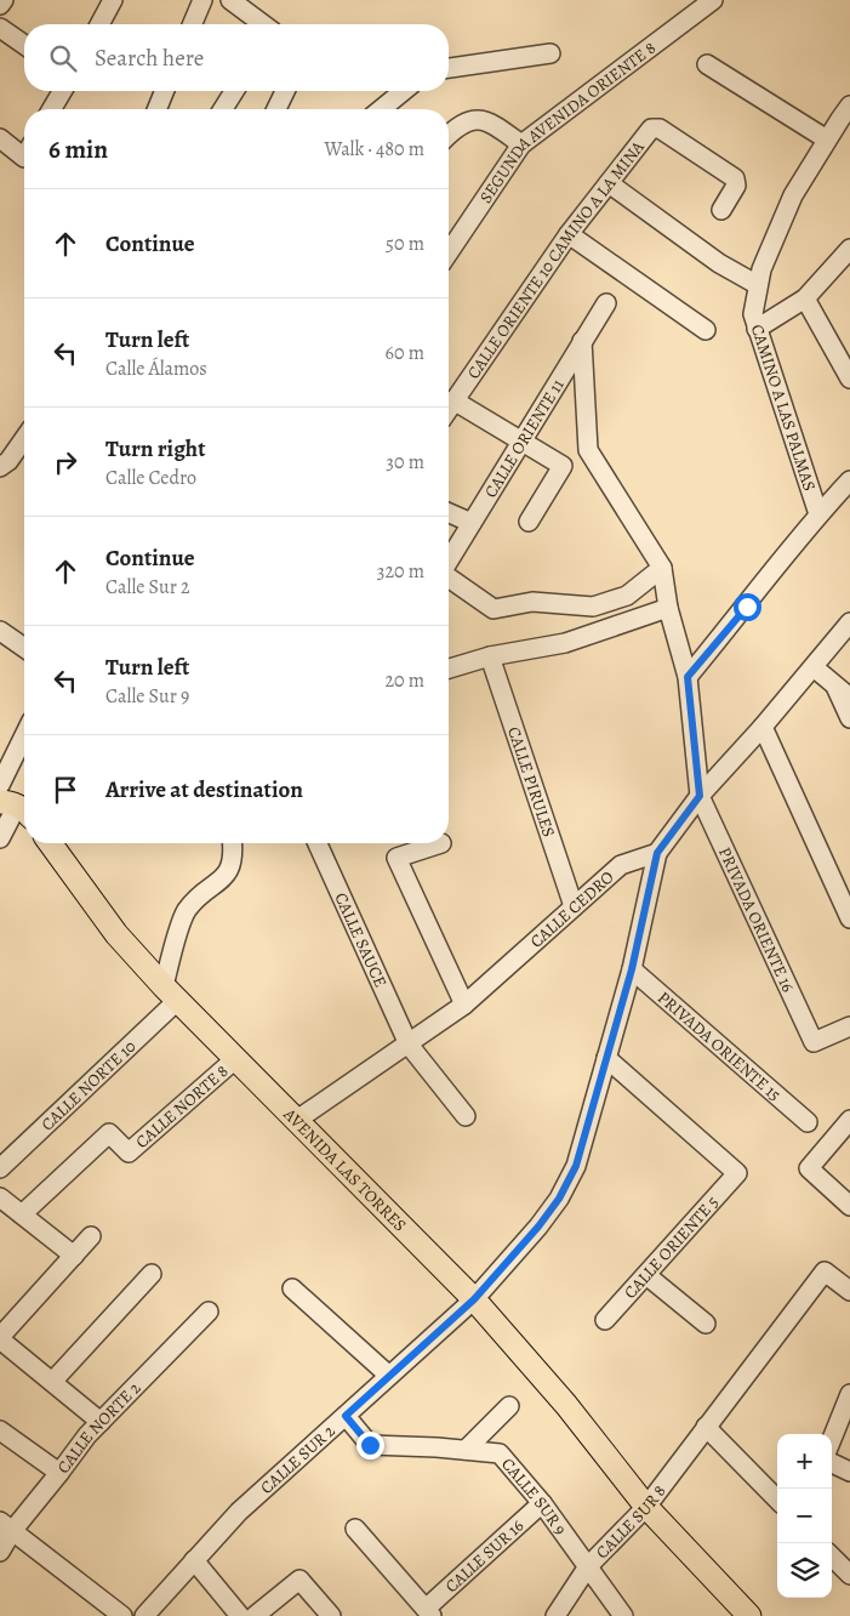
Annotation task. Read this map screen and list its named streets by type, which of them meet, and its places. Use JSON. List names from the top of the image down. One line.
{"streets":{"main road":["AVENIDA LAS TORRES"],"street":["SEGUNDA AVENIDA ORIENTE 8","CALLE ORIENTE 10 CAMINO A LA MINA","CAMINO A LAS PALMAS","CALLE ORIENTE 11","CALLE PIRULES","CALLE CEDRO","PRIVADA ORIENTE 16","CALLE SAUCE","PRIVADA ORIENTE 15","CALLE NORTE 10","CALLE NORTE 8","CALLE ORIENTE 5","CALLE NORTE 2","CALLE SUR 2","CALLE SUR 9","CALLE SUR 8","CALLE SUR 16"]},"crossings":[["CALLE PIRULES","CALLE CEDRO"],["CALLE CEDRO","CALLE SAUCE"],["CALLE CEDRO","AVENIDA LAS TORRES"],["CALLE CEDRO","CALLE SUR 2"],["PRIVADA ORIENTE 15","CALLE SUR 2"],["CALLE NORTE 10","AVENIDA LAS TORRES"],["CALLE NORTE 8","AVENIDA LAS TORRES"],["AVENIDA LAS TORRES","CALLE SUR 2"],["AVENIDA LAS TORRES","CALLE SUR 8"],["CALLE ORIENTE 5","CALLE SUR 2"],["CALLE SUR 2","CALLE SUR 9"],["CALLE SUR 9","CALLE SUR 8"],["CALLE SUR 9","CALLE SUR 16"]],"page":{"search":"Search here","heading":["6 min","Walk · 480 m"],"list":[["Continue","50 m"],["Turn left","Calle Álamos","60 m"],["Turn right","Calle Cedro","30 m"],["Continue","Calle Sur 2","320 m"],["Turn left","Calle Sur 9","20 m"],"Arrive at destination"],"map_buttons":["+","−"]}}
